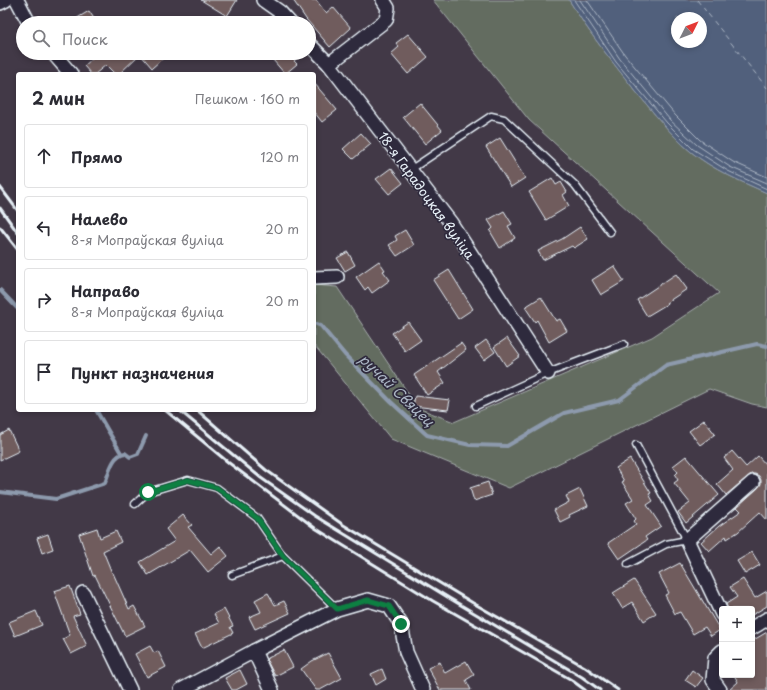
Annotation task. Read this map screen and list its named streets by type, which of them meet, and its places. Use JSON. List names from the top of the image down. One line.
{"streets":{"street":["18-я Гарадоцкая вуліца"]},"water":["ручай Свяцец"],"north":"top right","page":{"search":"Поиск","heading":["2 мин","Пешком · 160 m"],"list":[["Прямо","120 m"],["Налево","8-я Мопраўская вуліца","20 m"],["Направо","8-я Мопраўская вуліца","20 m"],"Пункт назначения"],"map_buttons":["+","−"]}}
